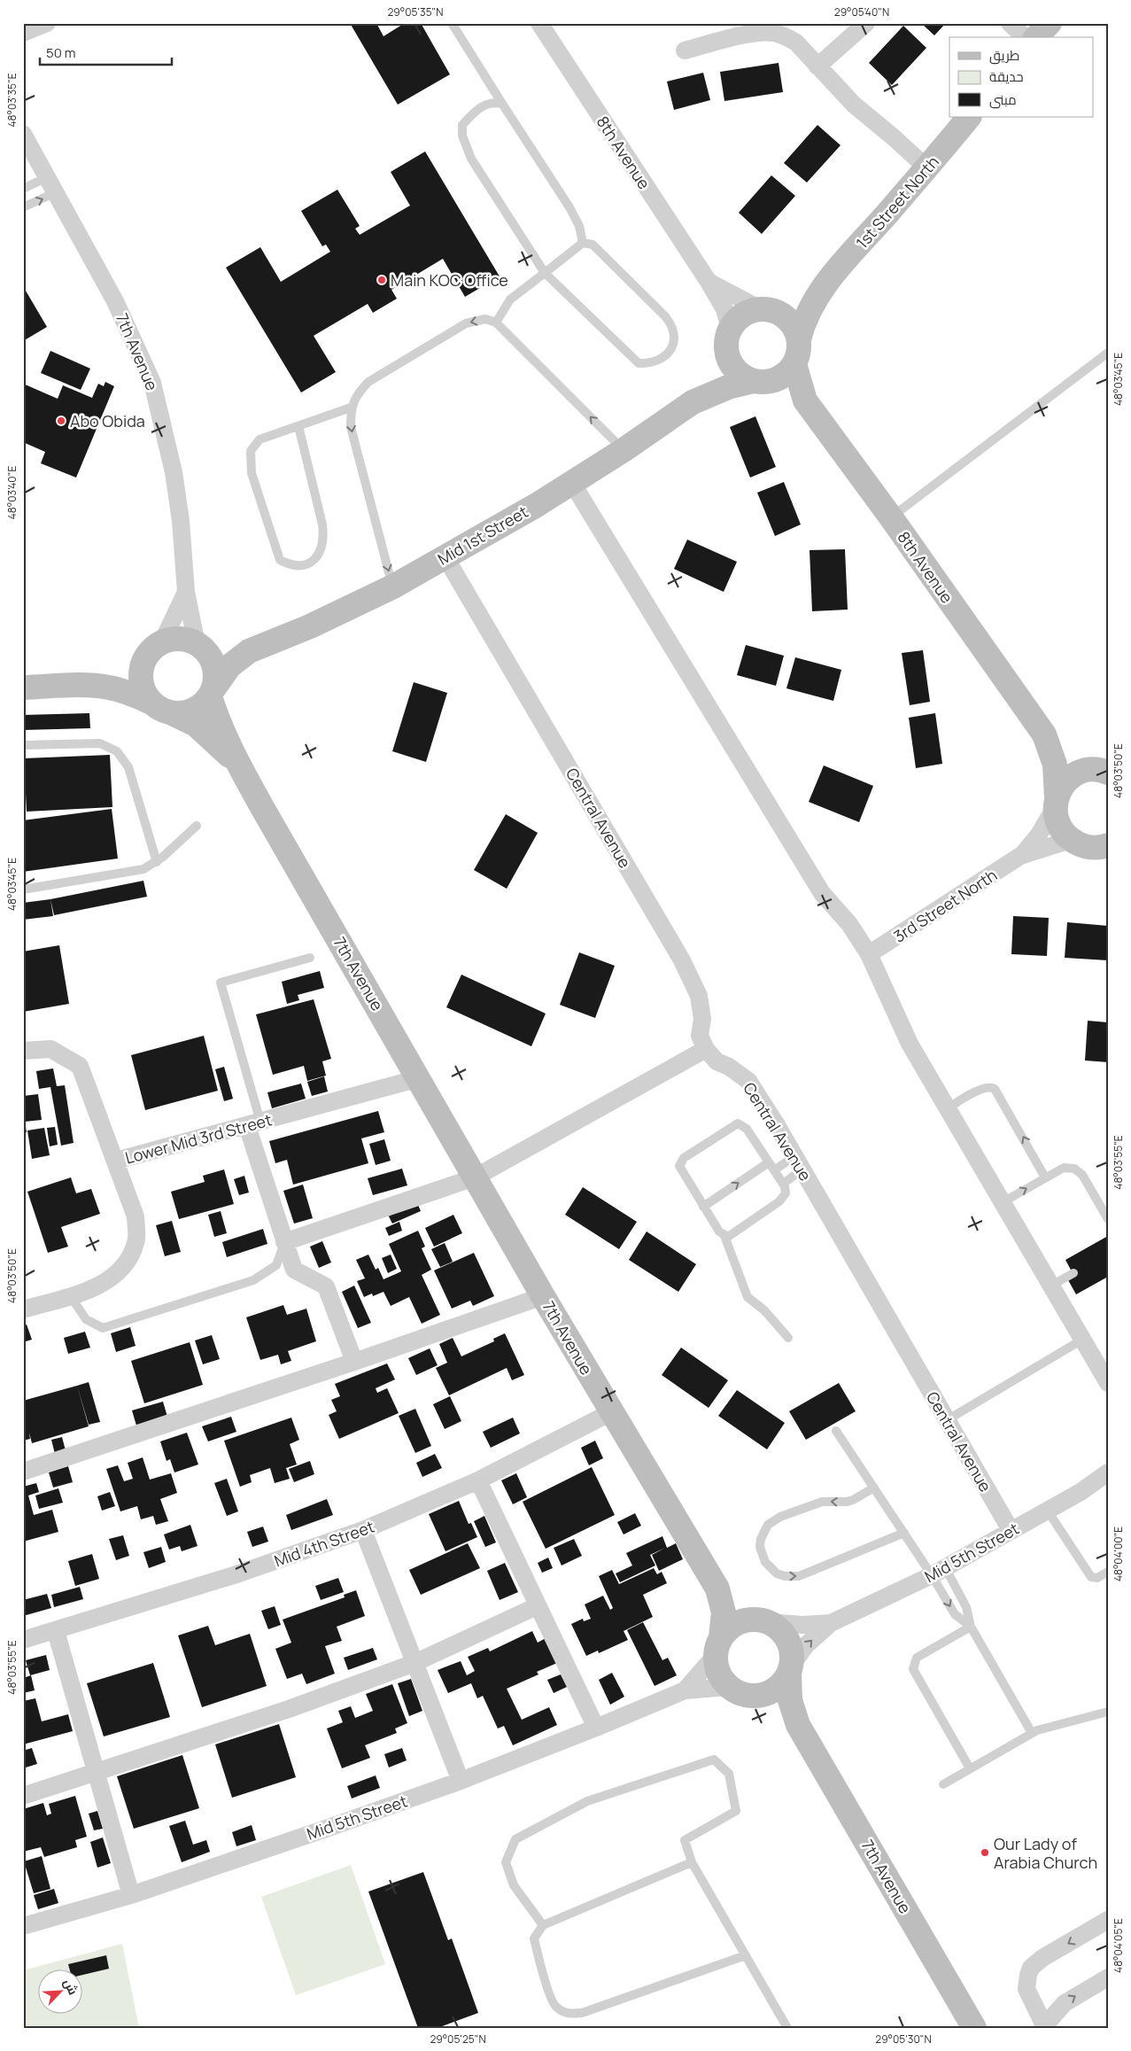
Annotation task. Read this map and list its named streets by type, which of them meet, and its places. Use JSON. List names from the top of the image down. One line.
{"streets":{"main road":["8th Avenue","1st Street North","7th Avenue","Mid 1st Street"],"street":["Central Avenue","3rd Street North","Lower Mid 3rd Street","Mid 4th Street","Mid 5th Street"]},"crossings":[["8th Avenue","1st Street North"],["8th Avenue","Mid 1st Street"],["8th Avenue","3rd Street North"],["1st Street North","Mid 1st Street"],["7th Avenue","Mid 1st Street"],["7th Avenue","Lower Mid 3rd Street"],["7th Avenue","Mid 4th Street"],["7th Avenue","Mid 5th Street"],["Mid 1st Street","Central Avenue"],["Central Avenue","Mid 5th Street"]],"places":["Main KOC Office","Abo Obida","Our Lady of Arabia Church"],"legend":["طريق","حديقة","مبنى"],"scale_bar":"50 m","north":"top right","coordinates":["29°05'35\"N","29°05'40\"N","48°03'35\"E","48°03'45\"E","48°03'40\"E","48°03'50\"E","48°03'55\"E","48°04'00\"E","48°04'05\"E","29°05'25\"N","29°05'30\"N"]}
